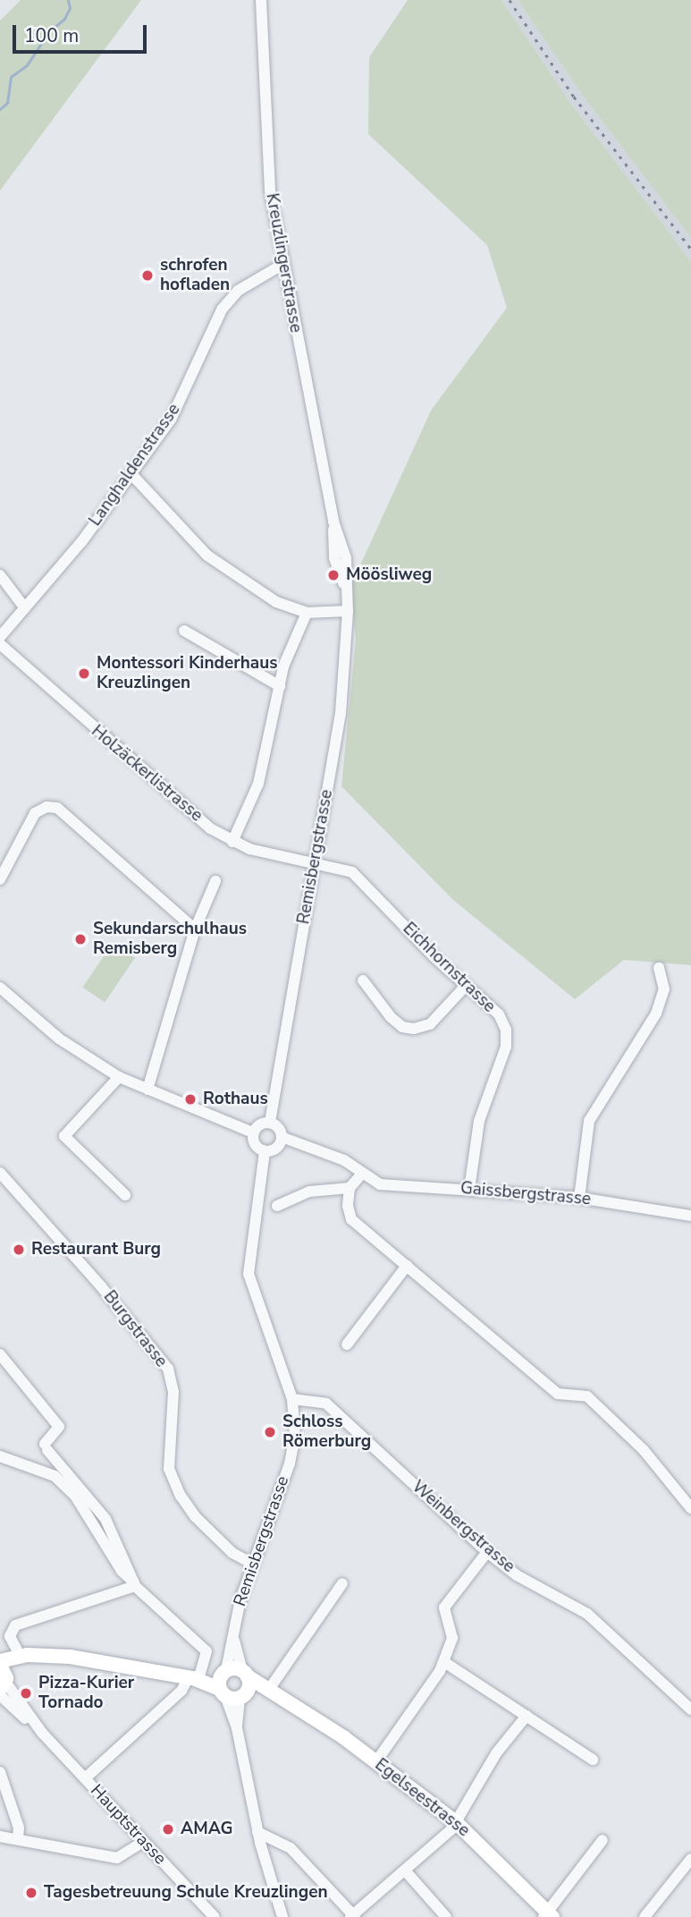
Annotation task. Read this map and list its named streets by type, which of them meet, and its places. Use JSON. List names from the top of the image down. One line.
{"streets":{"main road":["Egelseestrasse"],"street":["Kreuzlingerstrasse","Langhaldenstrasse","Holzäckerlistrasse","Remisbergstrasse","Eichhornstrasse","Gaissbergstrasse","Burgstrasse","Weinbergstrasse","Hauptstrasse"]},"crossings":[["Kreuzlingerstrasse","Langhaldenstrasse"],["Kreuzlingerstrasse","Remisbergstrasse"],["Holzäckerlistrasse","Remisbergstrasse"],["Holzäckerlistrasse","Eichhornstrasse"],["Remisbergstrasse","Eichhornstrasse"],["Remisbergstrasse","Gaissbergstrasse"],["Remisbergstrasse","Burgstrasse"],["Remisbergstrasse","Weinbergstrasse"],["Remisbergstrasse","Egelseestrasse"],["Eichhornstrasse","Gaissbergstrasse"]],"places":["schrofen hofladen","Möösliweg","Montessori Kinderhaus Kreuzlingen","Sekundarschulhaus Remisberg","Rothaus","Restaurant Burg","Schloss Römerburg","Pizza-Kurier Tornado","AMAG","Tagesbetreuung Schule Kreuzlingen"],"scale_bar":"100 m"}
